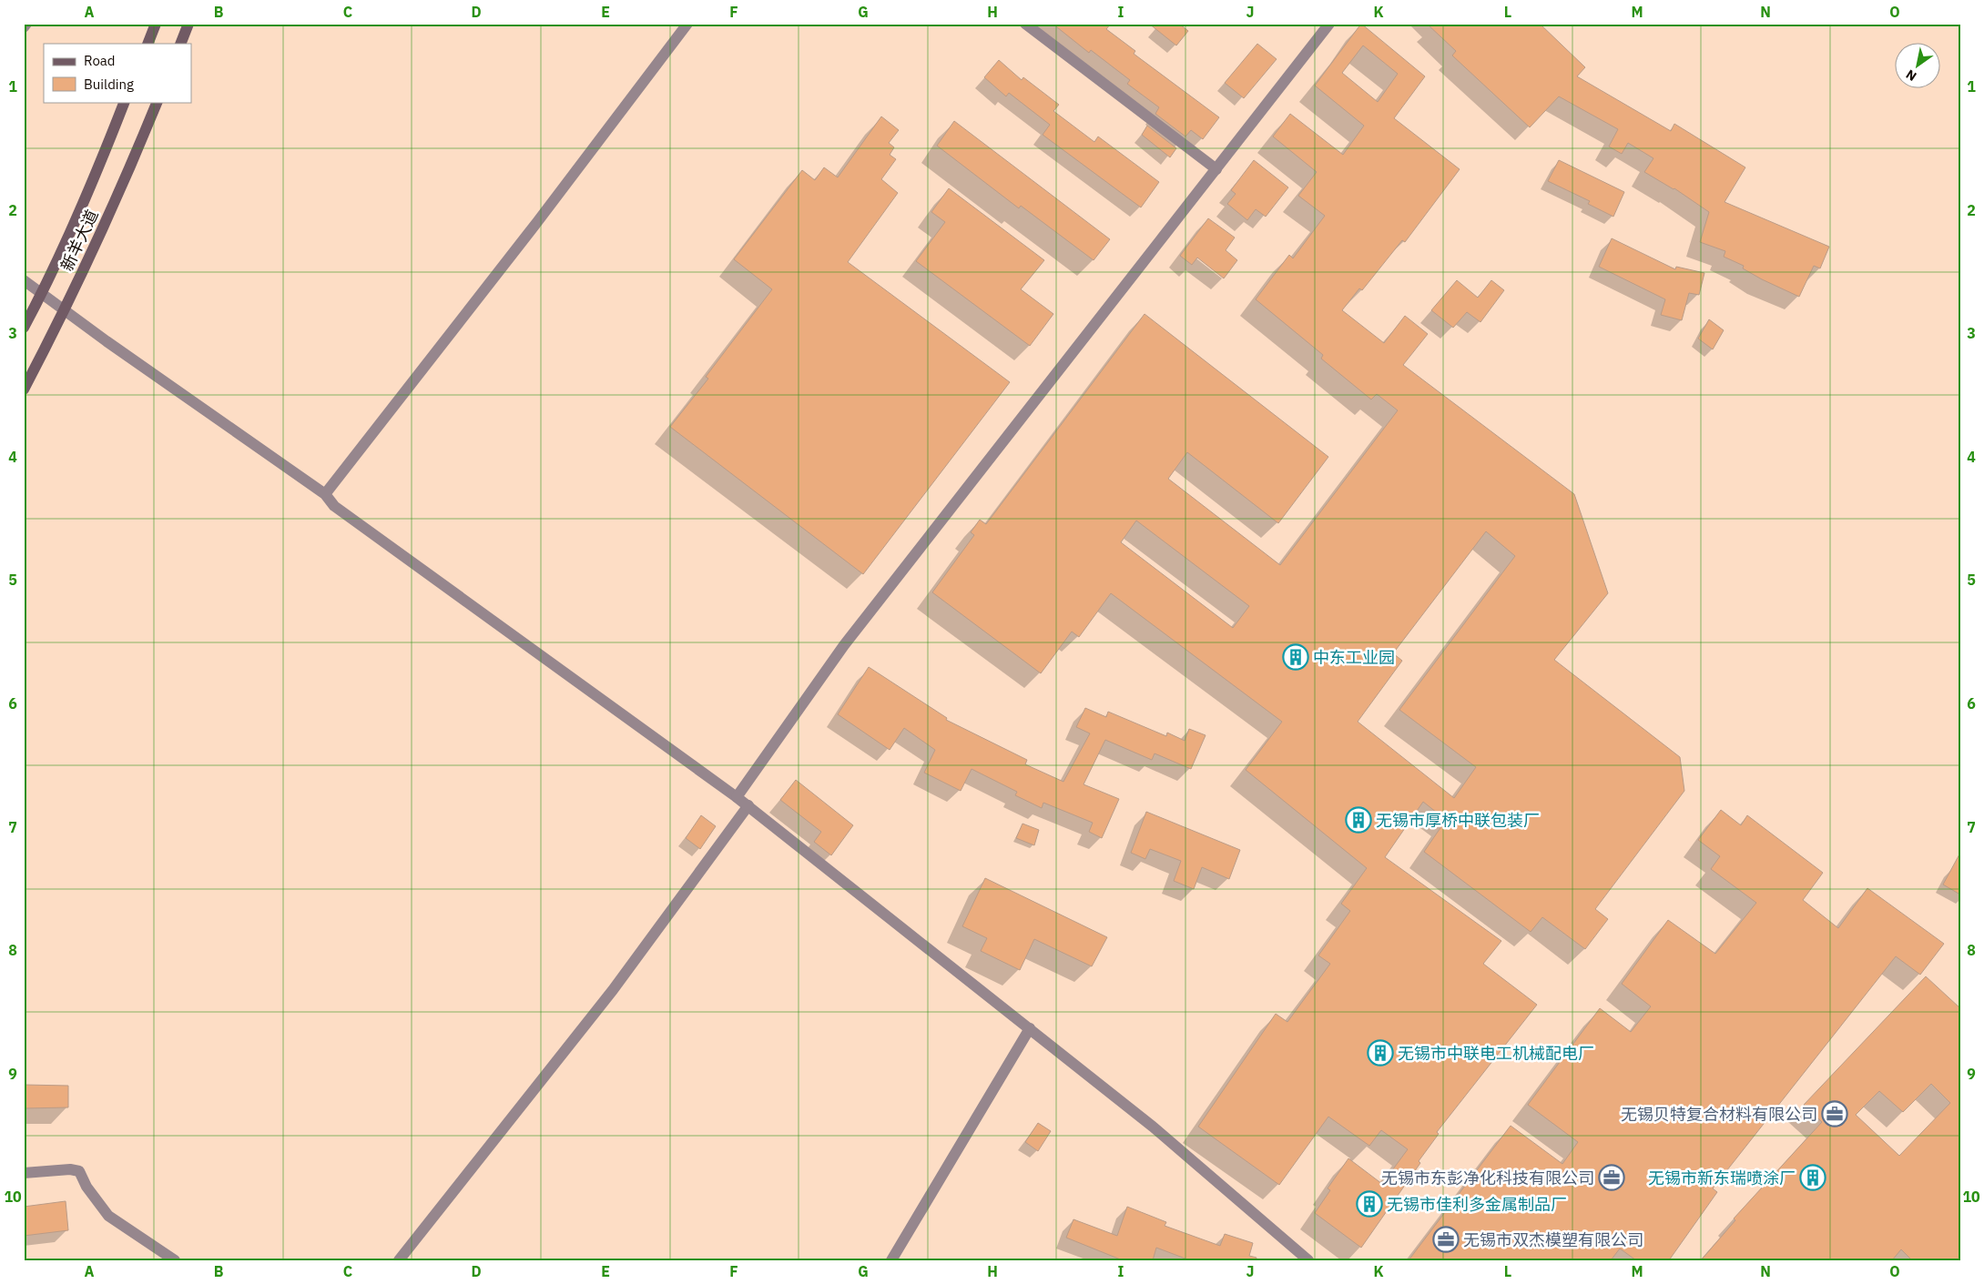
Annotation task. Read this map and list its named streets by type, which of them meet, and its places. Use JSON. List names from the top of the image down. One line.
{"streets":{"main road":["新羊大道"]},"places":{"building":["中东工业园","无锡市厚桥中联包装厂","无锡市中联电工机械配电厂","无锡市新东瑞喷涂厂","无锡市佳利多金属制品厂"],"office":["无锡贝特复合材料有限公司","无锡市东彭净化科技有限公司","无锡市双杰模塑有限公司"]},"legend":["Road","Building"],"north":"bottom left","grid":{"columns":["A","B","C","D","E","F","G","H","I","J","K","L","M","N","O"],"rows":["1","2","3","4","5","6","7","8","9","10"]}}
